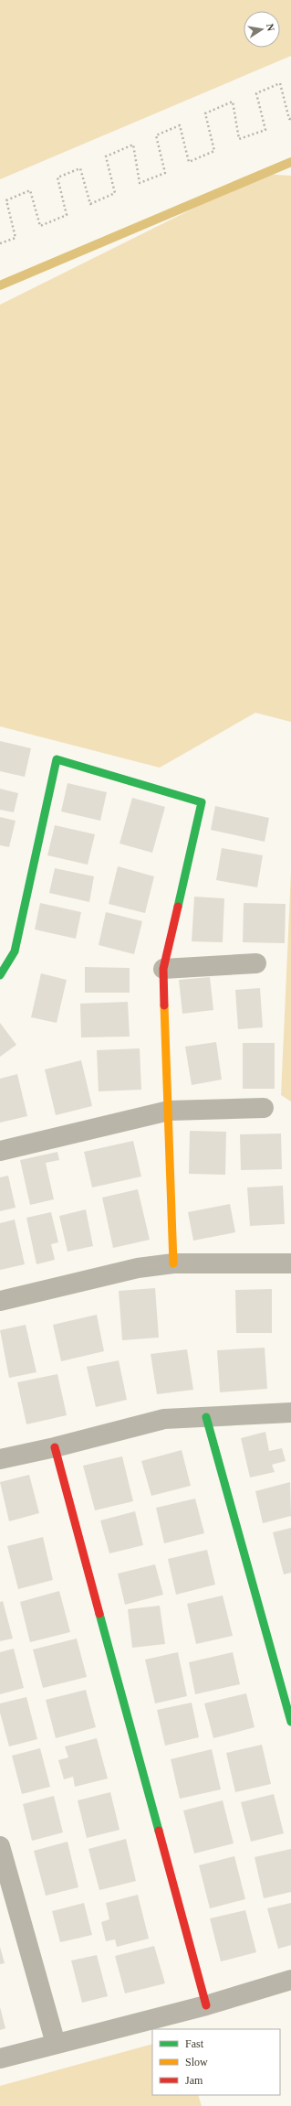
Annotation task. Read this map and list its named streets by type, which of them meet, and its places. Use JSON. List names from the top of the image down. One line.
{"legend":["Fast","Slow","Jam"],"north":"right"}
